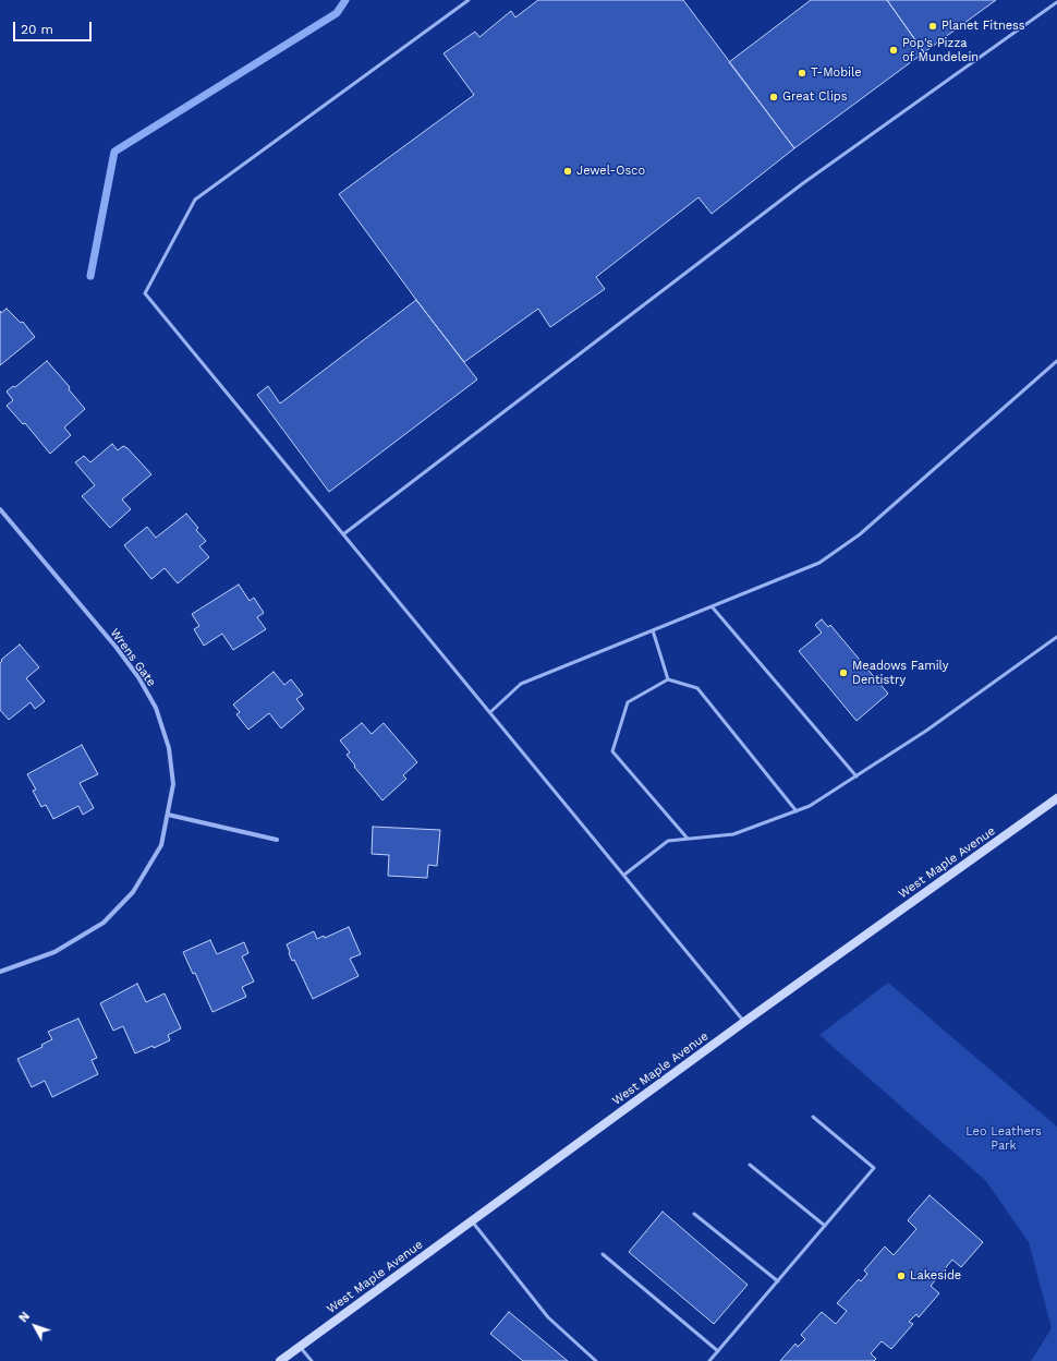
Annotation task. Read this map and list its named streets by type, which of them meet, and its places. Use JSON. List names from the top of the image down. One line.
{"streets":{"main road":["West Maple Avenue"],"street":["Wrens Gate"]},"parks":["Leo Leathers Park"],"places":["Planet Fitness","Pop's Pizza of Mundelein","T-Mobile","Great Clips","Jewel-Osco","Meadows Family Dentistry","Lakeside"],"scale_bar":"20 m","north":"top left"}
